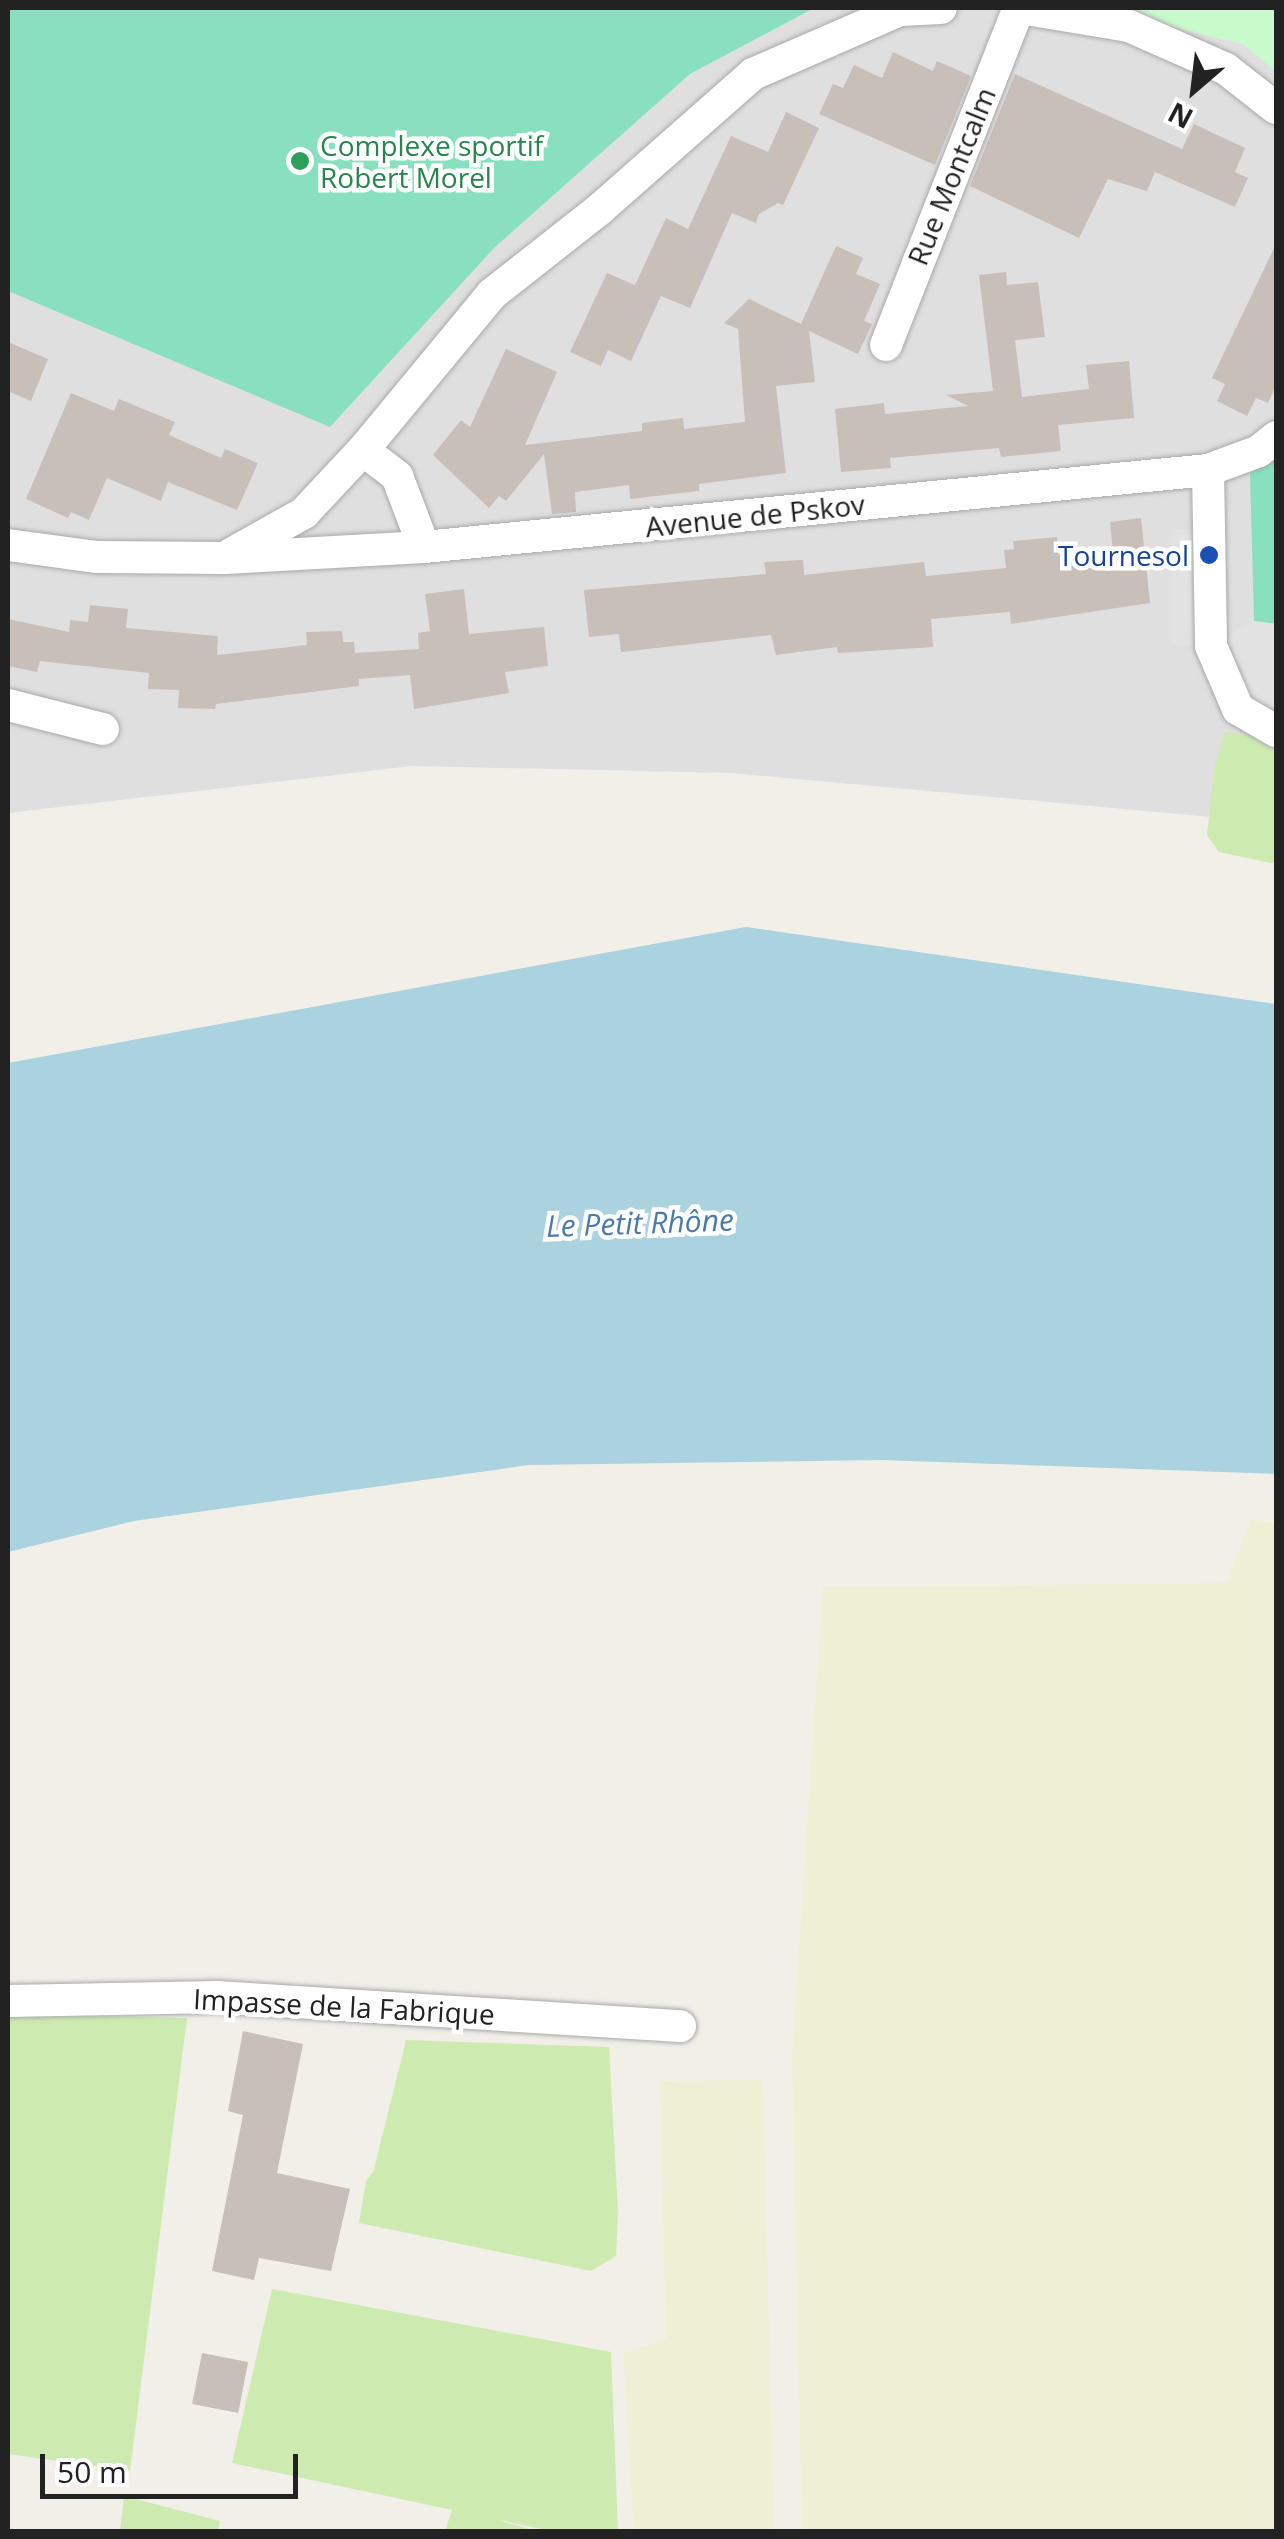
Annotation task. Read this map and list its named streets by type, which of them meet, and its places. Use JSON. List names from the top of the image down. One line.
{"streets":{"street":["Rue Montcalm","Avenue de Pskov","Impasse de la Fabrique"]},"water":["Le Petit Rhône"],"places":["Complexe sportif Robert Morel","Tournesol"],"scale_bar":"50 m","north":"bottom left"}
